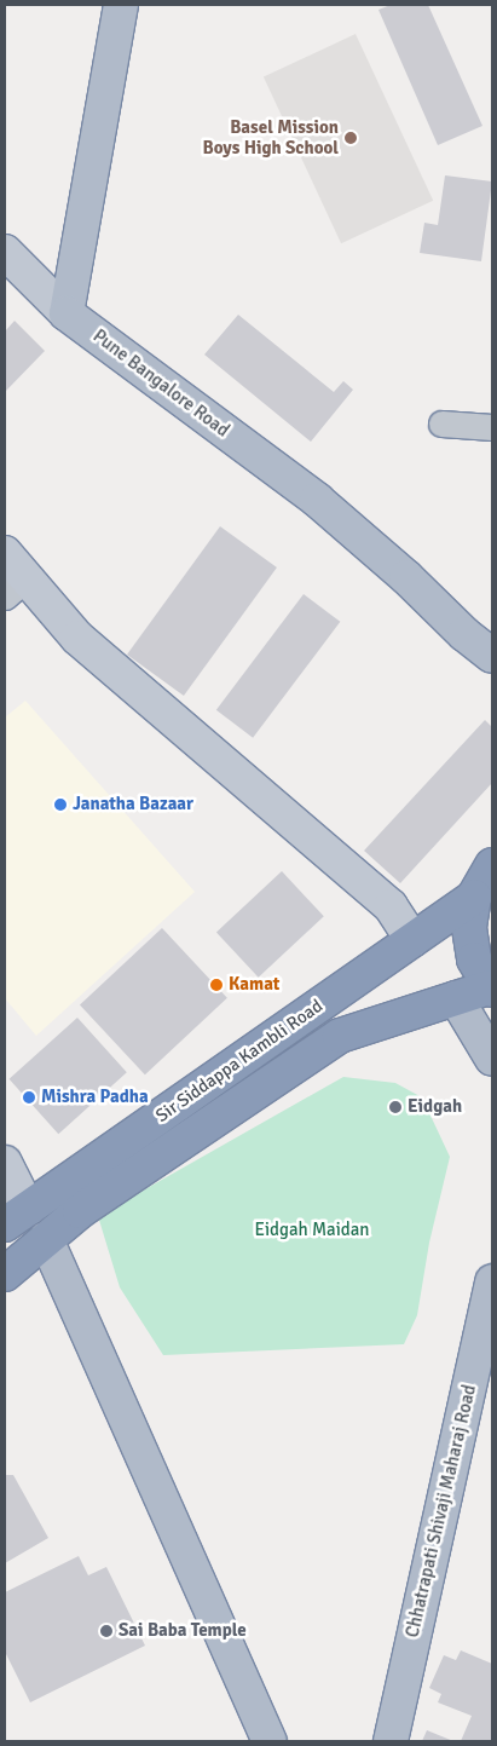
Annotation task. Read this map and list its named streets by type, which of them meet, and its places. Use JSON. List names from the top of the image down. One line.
{"streets":{"highway":["Sir Siddappa Kambli Road"],"main road":["Pune Bangalore Road","Chhatrapati Shivaji Maharaj Road"]},"parks":["Eidgah Maidan"],"places":["Basel Mission Boys High School","Janatha Bazaar","Kamat","Mishra Padha","Eidgah","Sai Baba Temple"]}
